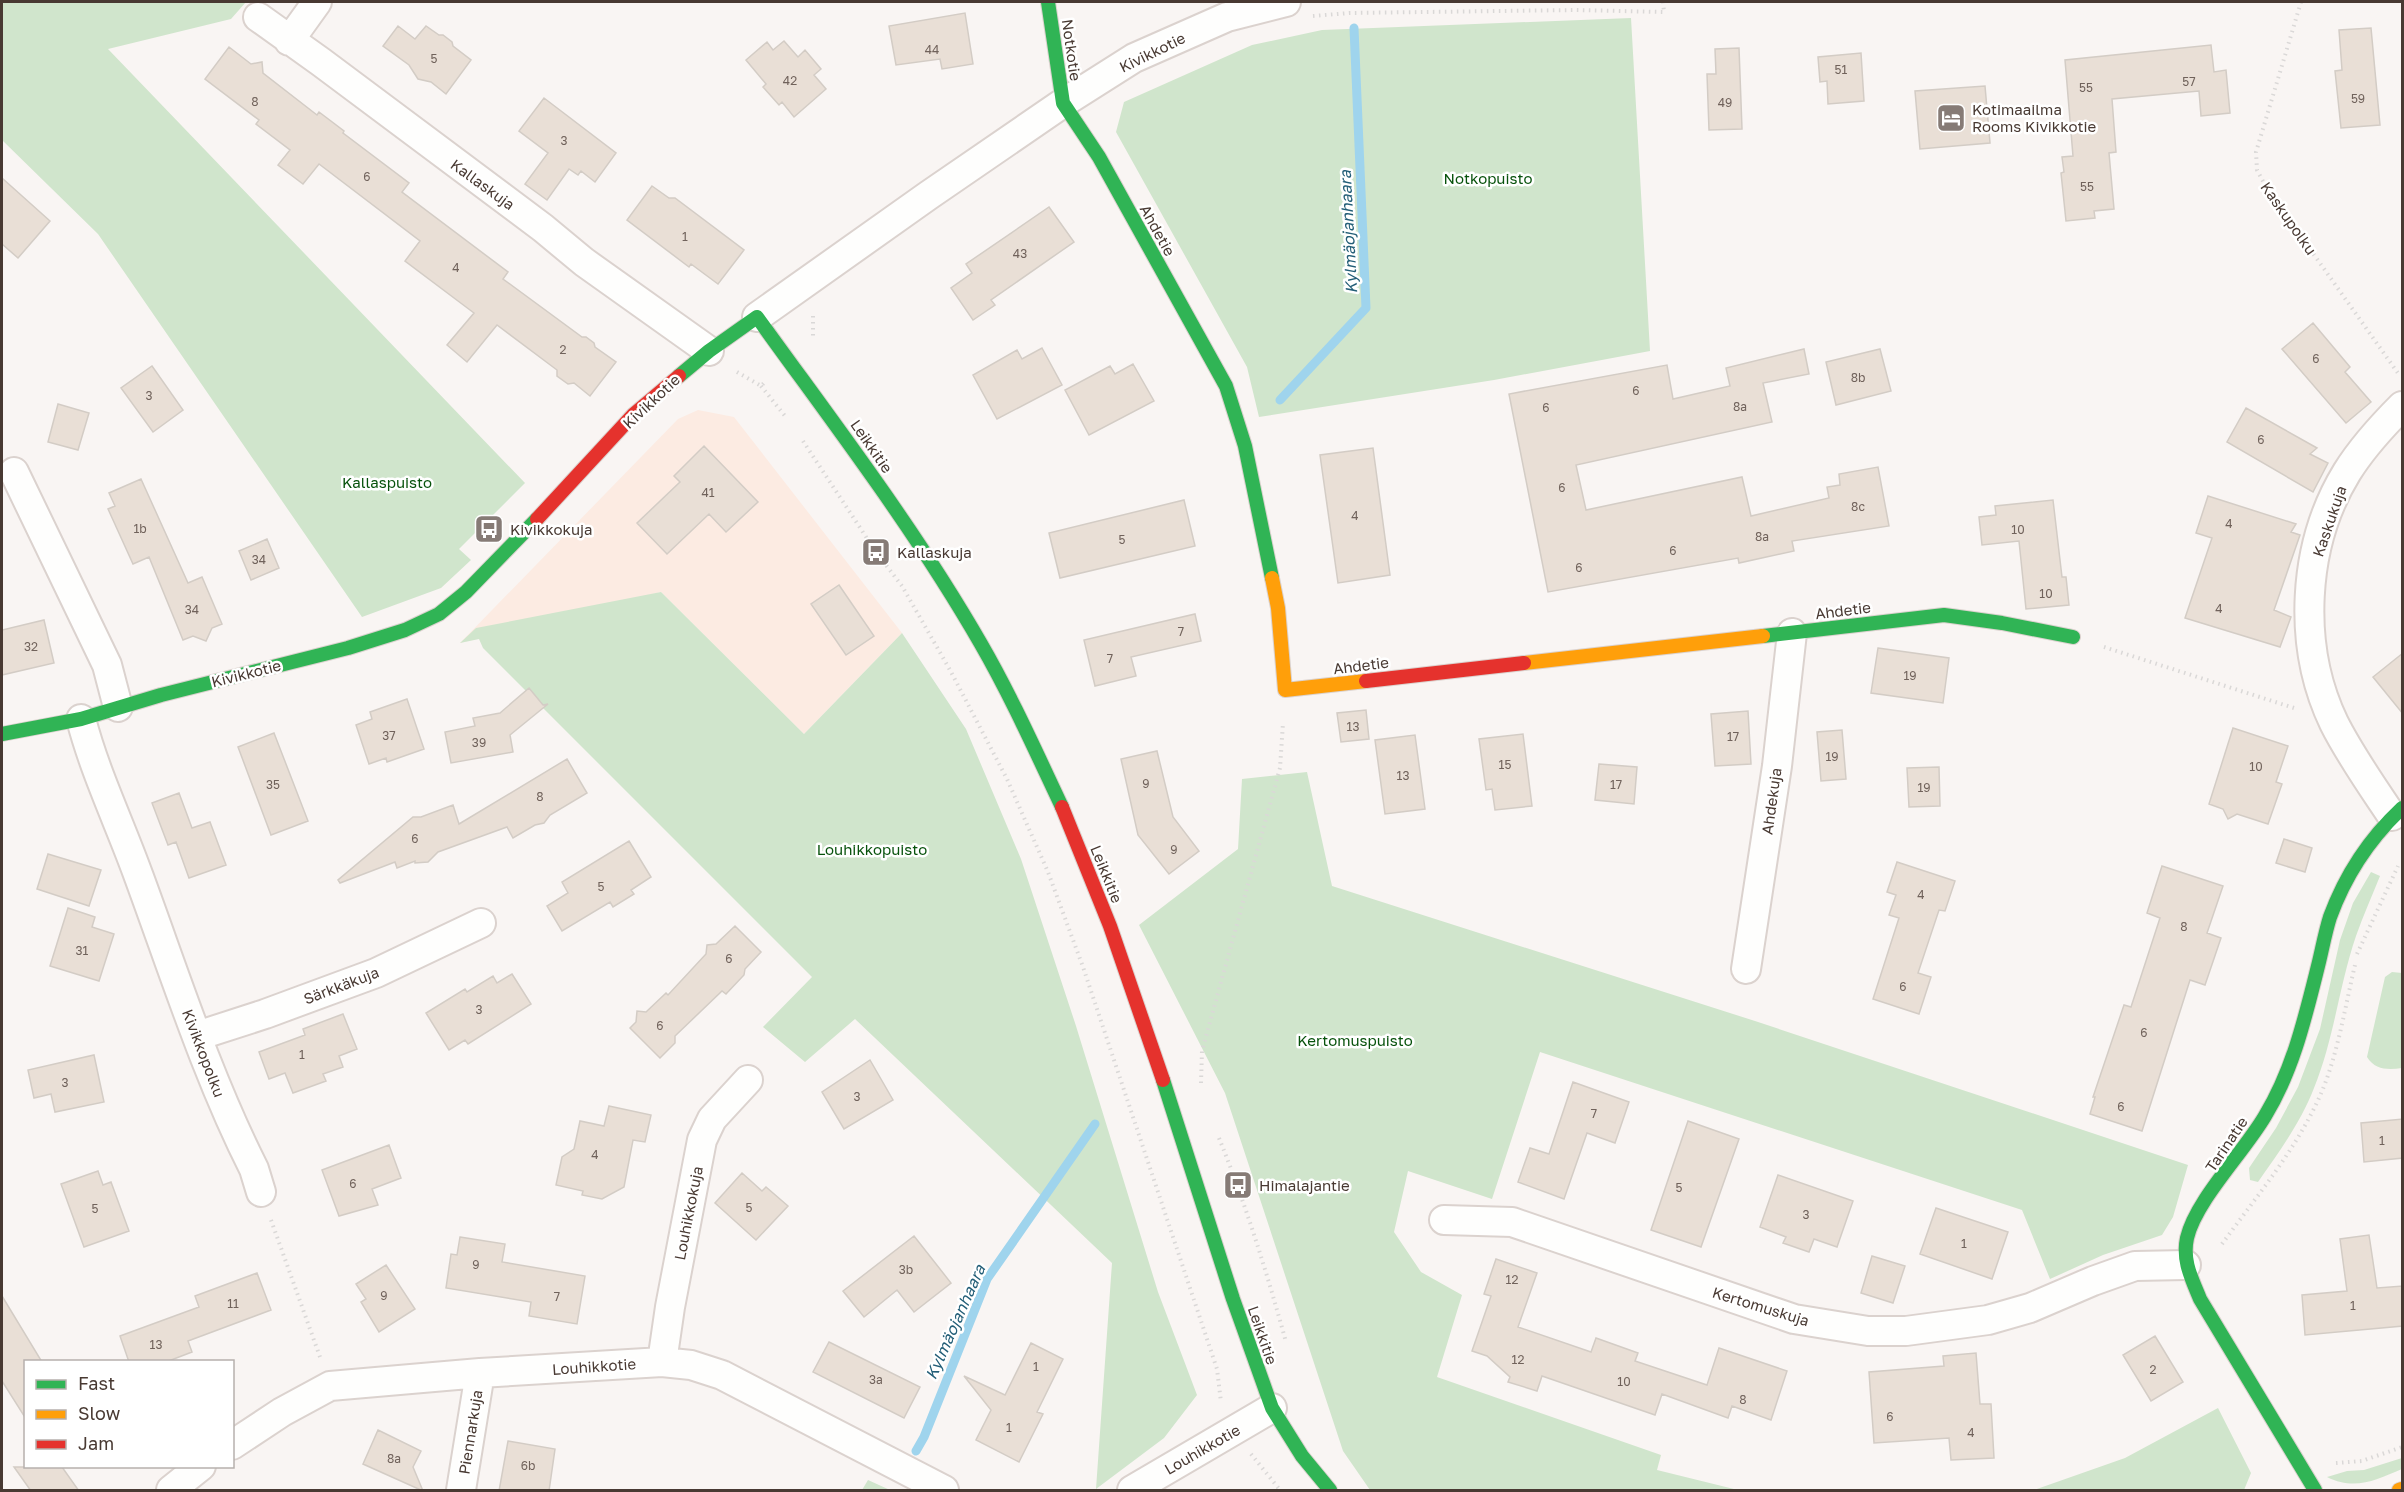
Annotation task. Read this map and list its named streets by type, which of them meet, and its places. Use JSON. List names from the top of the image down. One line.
{"streets":{"street":["Notkotie","Kivikkotie","Kallaskuja","Ahdetie","Leikkitie","Kaskukuja","Ahdekuja","Särkkäkuja","Kivikkopolku","Tarinatie","Louhikkokuja","Kertomuskuja","Louhikkotie","Piennarkuja"],"path":["Kaskupolku"]},"crossings":[["Notkotie","Kivikkotie"],["Notkotie","Ahdetie"],["Kivikkotie","Kallaskuja"],["Kivikkotie","Ahdetie"],["Kivikkotie","Leikkitie"],["Kivikkotie","Kivikkopolku"],["Ahdetie","Ahdekuja"],["Leikkitie","Louhikkotie"],["Kaskukuja","Tarinatie"],["Särkkäkuja","Kivikkopolku"],["Tarinatie","Kertomuskuja"],["Louhikkokuja","Louhikkotie"],["Louhikkotie","Piennarkuja"]],"water":["Kylmäojanhaara"],"parks":["Notkopuisto","Kallaspuisto","Louhikkopuisto","Kertomuspuisto"],"places":{"hotel":["Kotimaailma Rooms Kivikkotie"],"bus stop":["Kivikkokuja","Kallaskuja","Himalajantie"]},"house_numbers":["44","5","51","42","57","55","59","8","49","3","6","55","1","43","4","2","6","8b","6","3","8a","6","6","6","41","8c","4","4","1b","10","8a","5","6","34","6","10","4","34","7","32","7","19","13","37","17","39","19","15","10","13","9","35","17","19","8","6","9","5","4","8","31","6","6","3","6","6","1","3","3","6","7","1","4","6","5","5","5","3","1","9","3b","12","9","7","11","1","13","12","1","2","3a","10","8","6","1","4","8a","6b"],"legend":["Fast","Slow","Jam"]}
